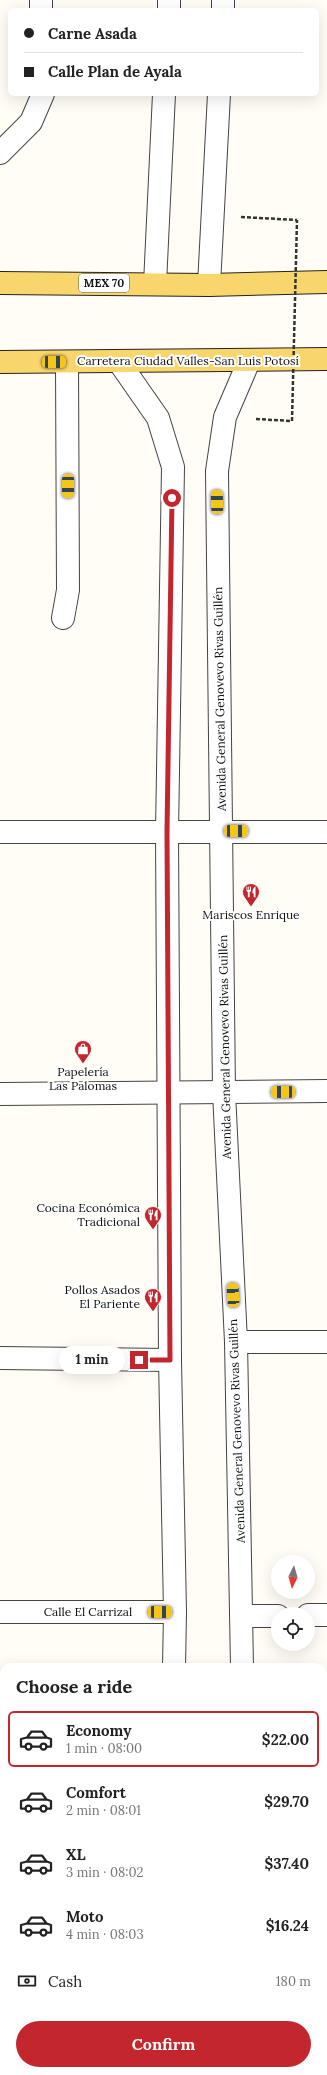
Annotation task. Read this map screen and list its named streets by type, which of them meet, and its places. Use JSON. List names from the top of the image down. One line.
{"streets":{"main road":["MEX 70","Carretera Ciudad Valles-San Luis Potosí"],"street":["Avenida General Genovevo Rivas Guillén","Calle El Carrizal"]},"crossings":[["Carretera Ciudad Valles-San Luis Potosí","Avenida General Genovevo Rivas Guillén"]],"places":{"restaurant":["Mariscos Enrique","Cocina Económica Tradicional","Pollos Asados El Pariente"],"shop":["Papelería Las Palomas"]},"north":"bottom","page":{"banner":["Carne Asada","Calle Plan de Ayala"],"bubble":"1 min","heading":"Choose a ride","list":[{"name":"Economy","note":"1 min · 08:00","value":"$22.00"},{"name":"Comfort","note":"2 min · 08:01","value":"$29.70"},{"name":"XL","note":"3 min · 08:02","value":"$37.40"},{"name":"Moto","note":"4 min · 08:03","value":"$16.24"}],"pay":["Cash","180 m"],"buttons":"Confirm"}}
